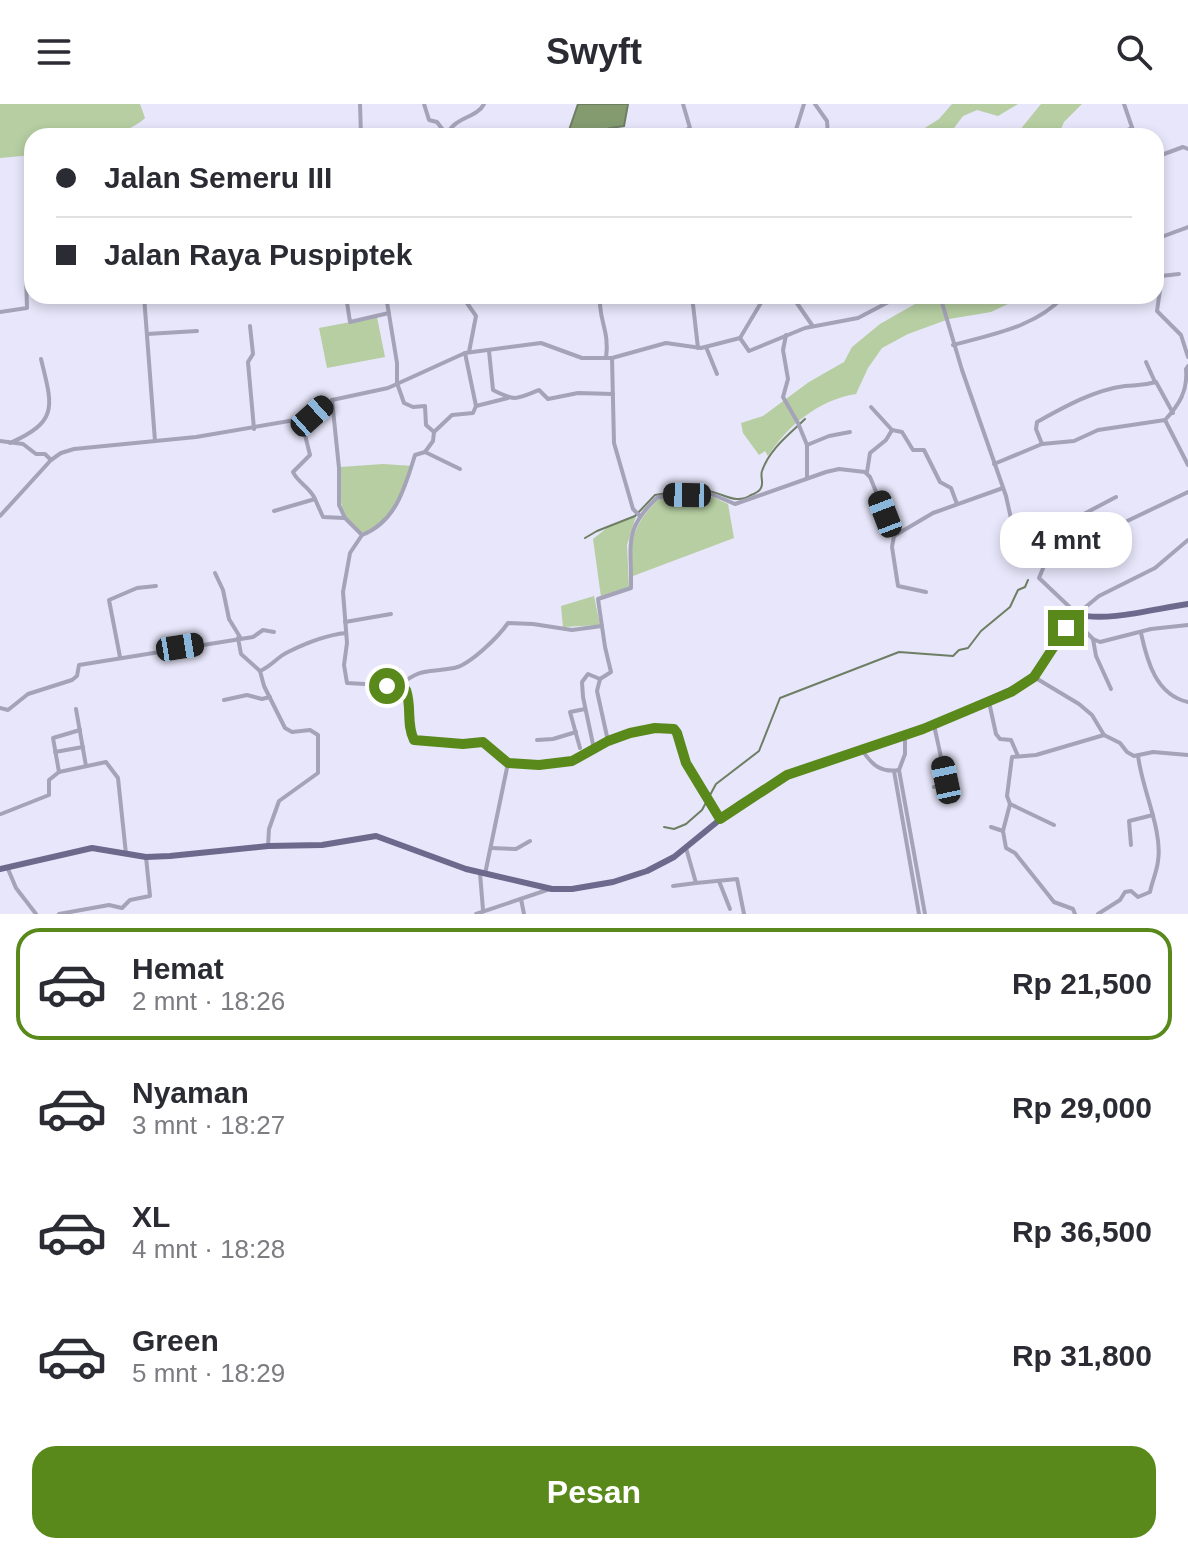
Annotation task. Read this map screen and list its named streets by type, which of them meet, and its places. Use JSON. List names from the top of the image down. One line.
{"page":{"header":"Swyft","banner":["Jalan Semeru III","Jalan Raya Puspiptek"],"bubble":"4 mnt","list":[{"name":"Hemat","note":"2 mnt · 18:26","value":"Rp 21,500"},{"name":"Nyaman","note":"3 mnt · 18:27","value":"Rp 29,000"},{"name":"XL","note":"4 mnt · 18:28","value":"Rp 36,500"},{"name":"Green","note":"5 mnt · 18:29","value":"Rp 31,800"}],"buttons":"Pesan"}}
